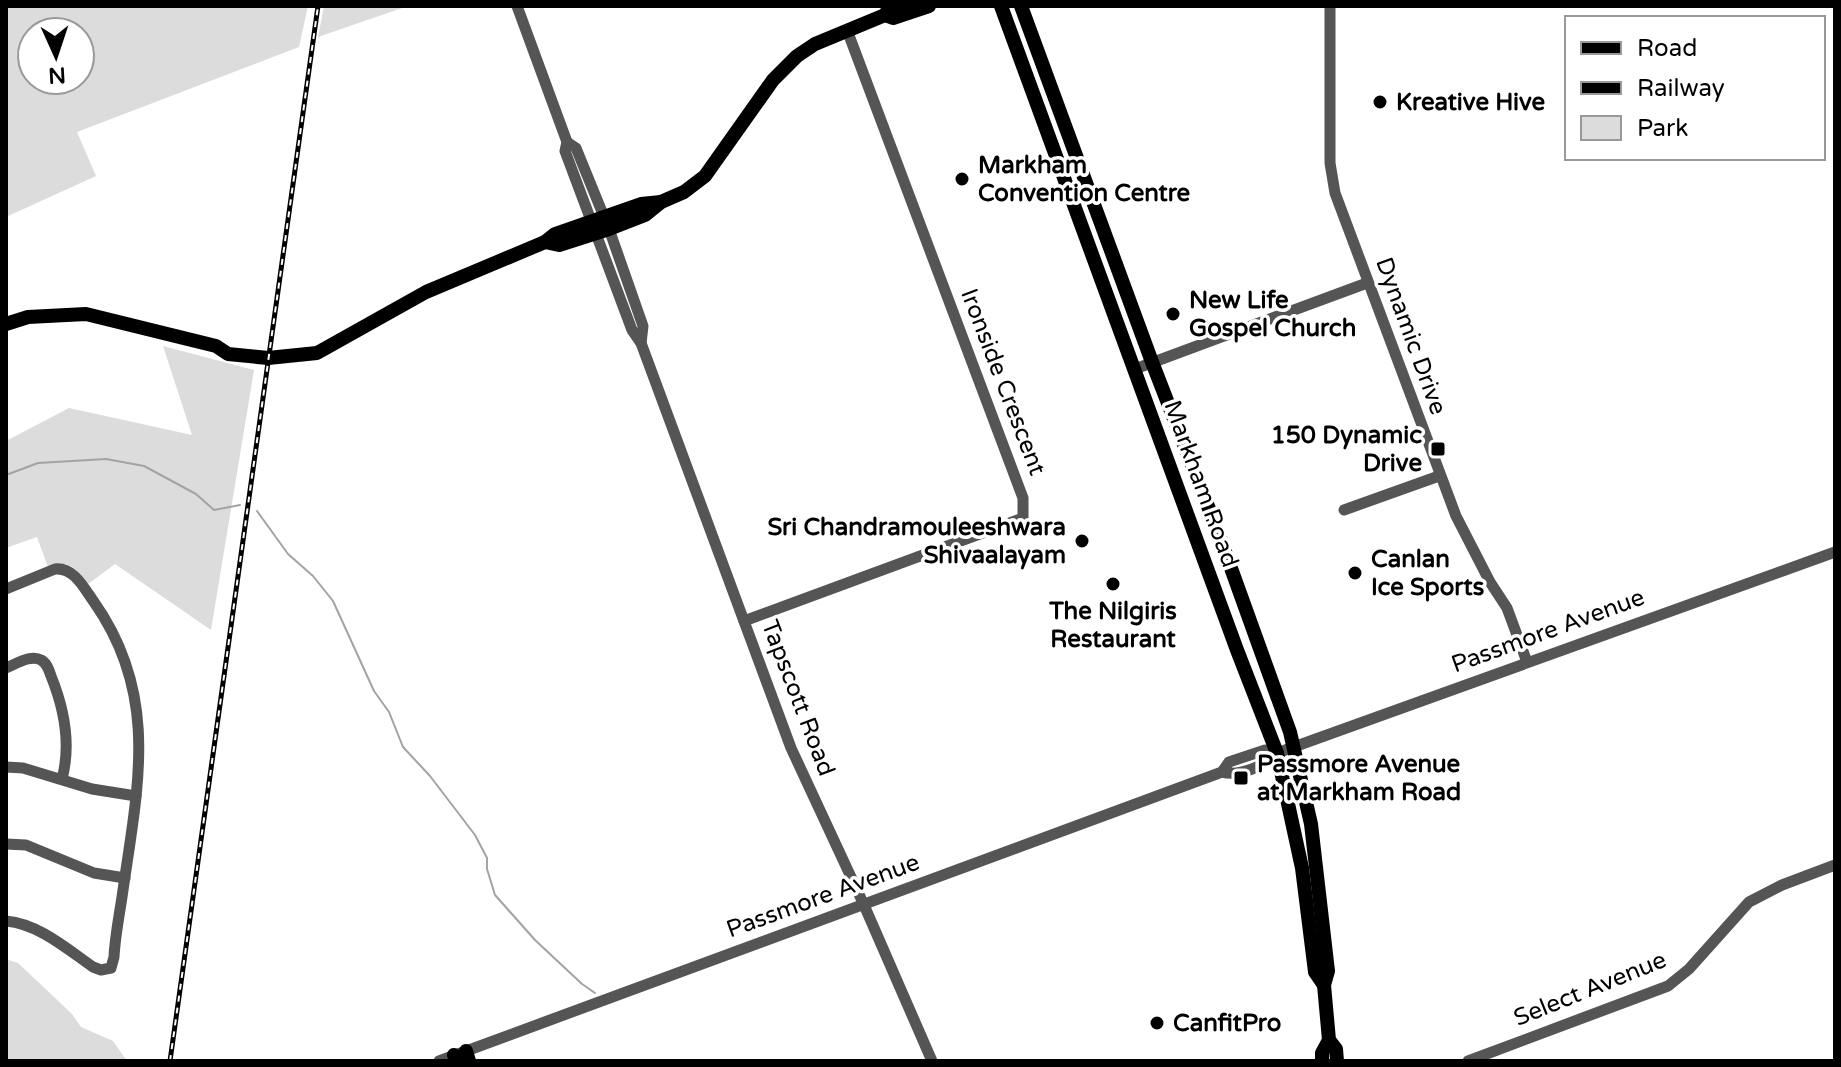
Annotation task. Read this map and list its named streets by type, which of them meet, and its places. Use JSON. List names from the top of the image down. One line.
{"streets":{"main road":["Markham Road"],"street":["Dynamic Drive","Ironside Crescent","Passmore Avenue","Tapscott Road","Select Avenue"]},"crossings":[["Dynamic Drive","Passmore Avenue"],["Ironside Crescent","Tapscott Road"],["Markham Road","Passmore Avenue"],["Passmore Avenue","Tapscott Road"]],"places":{"other":["Kreative Hive","Markham Convention Centre","New Life Gospel Church","Sri Chandramouleeshwara Shivaalayam","Canlan Ice Sports","The Nilgiris Restaurant","CanfitPro"],"transit":["150 Dynamic Drive","Passmore Avenue at Markham Road"]},"legend":["Road","Railway","Park"],"north":"bottom"}
